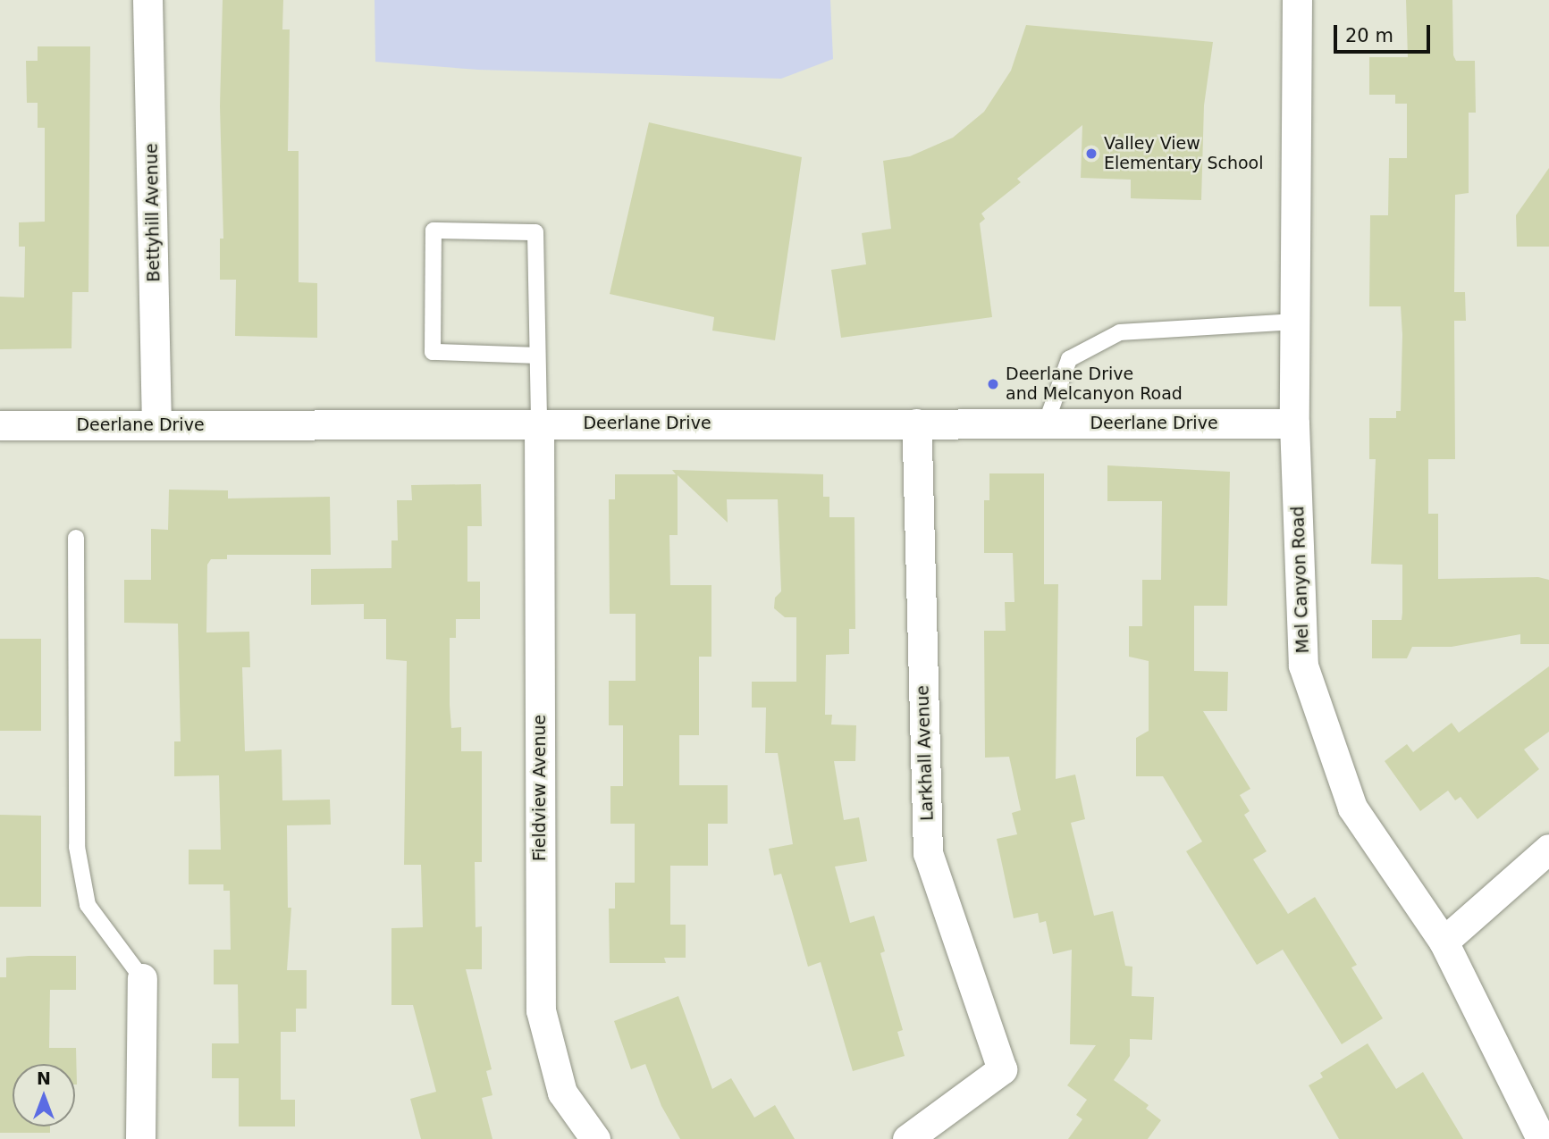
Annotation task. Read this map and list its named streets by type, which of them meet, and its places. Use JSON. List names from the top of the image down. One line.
{"streets":{"street":["Bettyhill Avenue","Deerlane Drive","Mel Canyon Road","Larkhall Avenue","Fieldview Avenue"]},"crossings":[["Bettyhill Avenue","Deerlane Drive"],["Deerlane Drive","Mel Canyon Road"],["Deerlane Drive","Larkhall Avenue"],["Deerlane Drive","Fieldview Avenue"]],"places":["Valley View Elementary School","Deerlane Drive and Melcanyon Road"],"scale_bar":"20 m","north":"top"}
